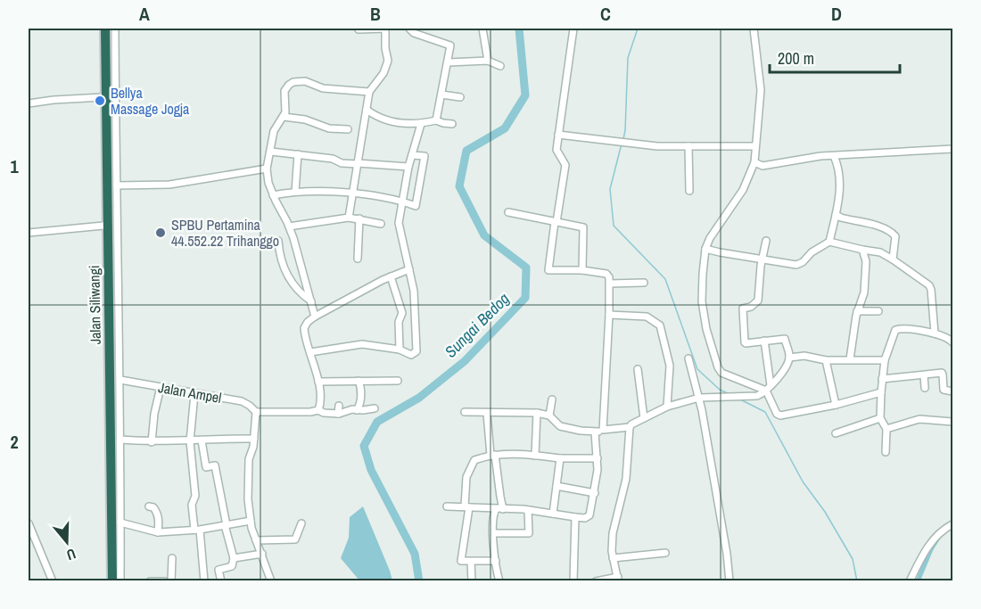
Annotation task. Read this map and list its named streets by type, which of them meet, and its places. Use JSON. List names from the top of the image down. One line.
{"streets":{"highway":["Jalan Siliwangi"],"street":["Jalan Ampel"]},"water":["Sungai Bedog"],"places":["Bellya Massage Jogja","SPBU Pertamina 44.552.22 Trihanggo"],"scale_bar":"200 m","north":"bottom","grid":{"columns":["A","B","C","D"],"rows":["1","2"]}}
